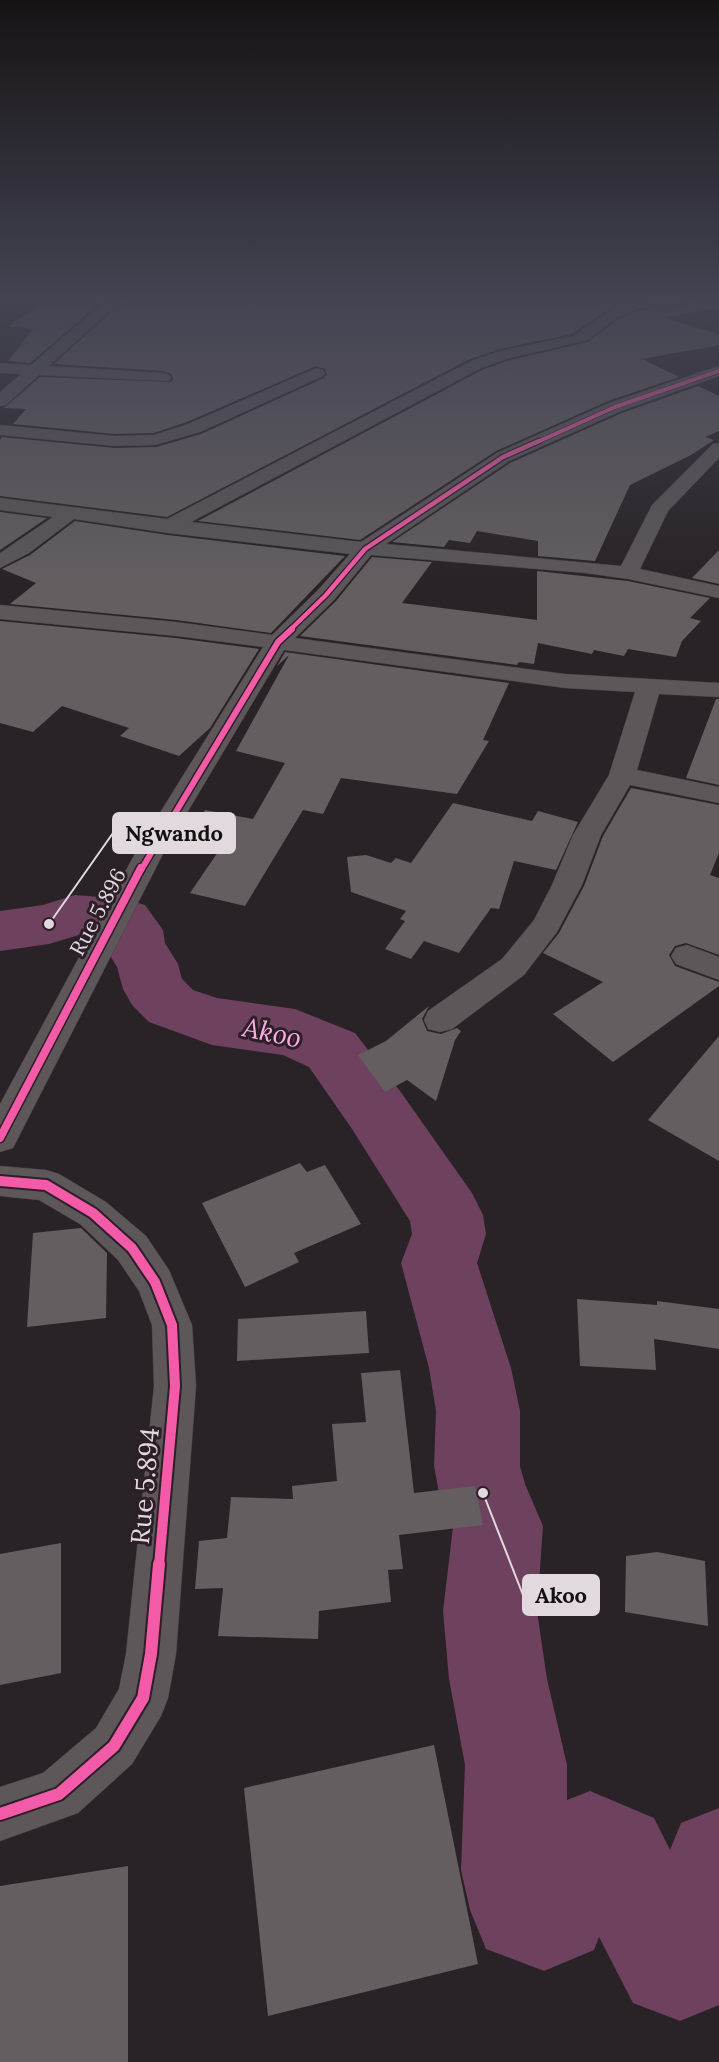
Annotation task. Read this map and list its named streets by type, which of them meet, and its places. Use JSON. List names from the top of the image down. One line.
{"streets":{"street":["Rue 5.896","Rue 5.894"]},"water":["Akoo"],"places":["Ngwando","Akoo"]}
